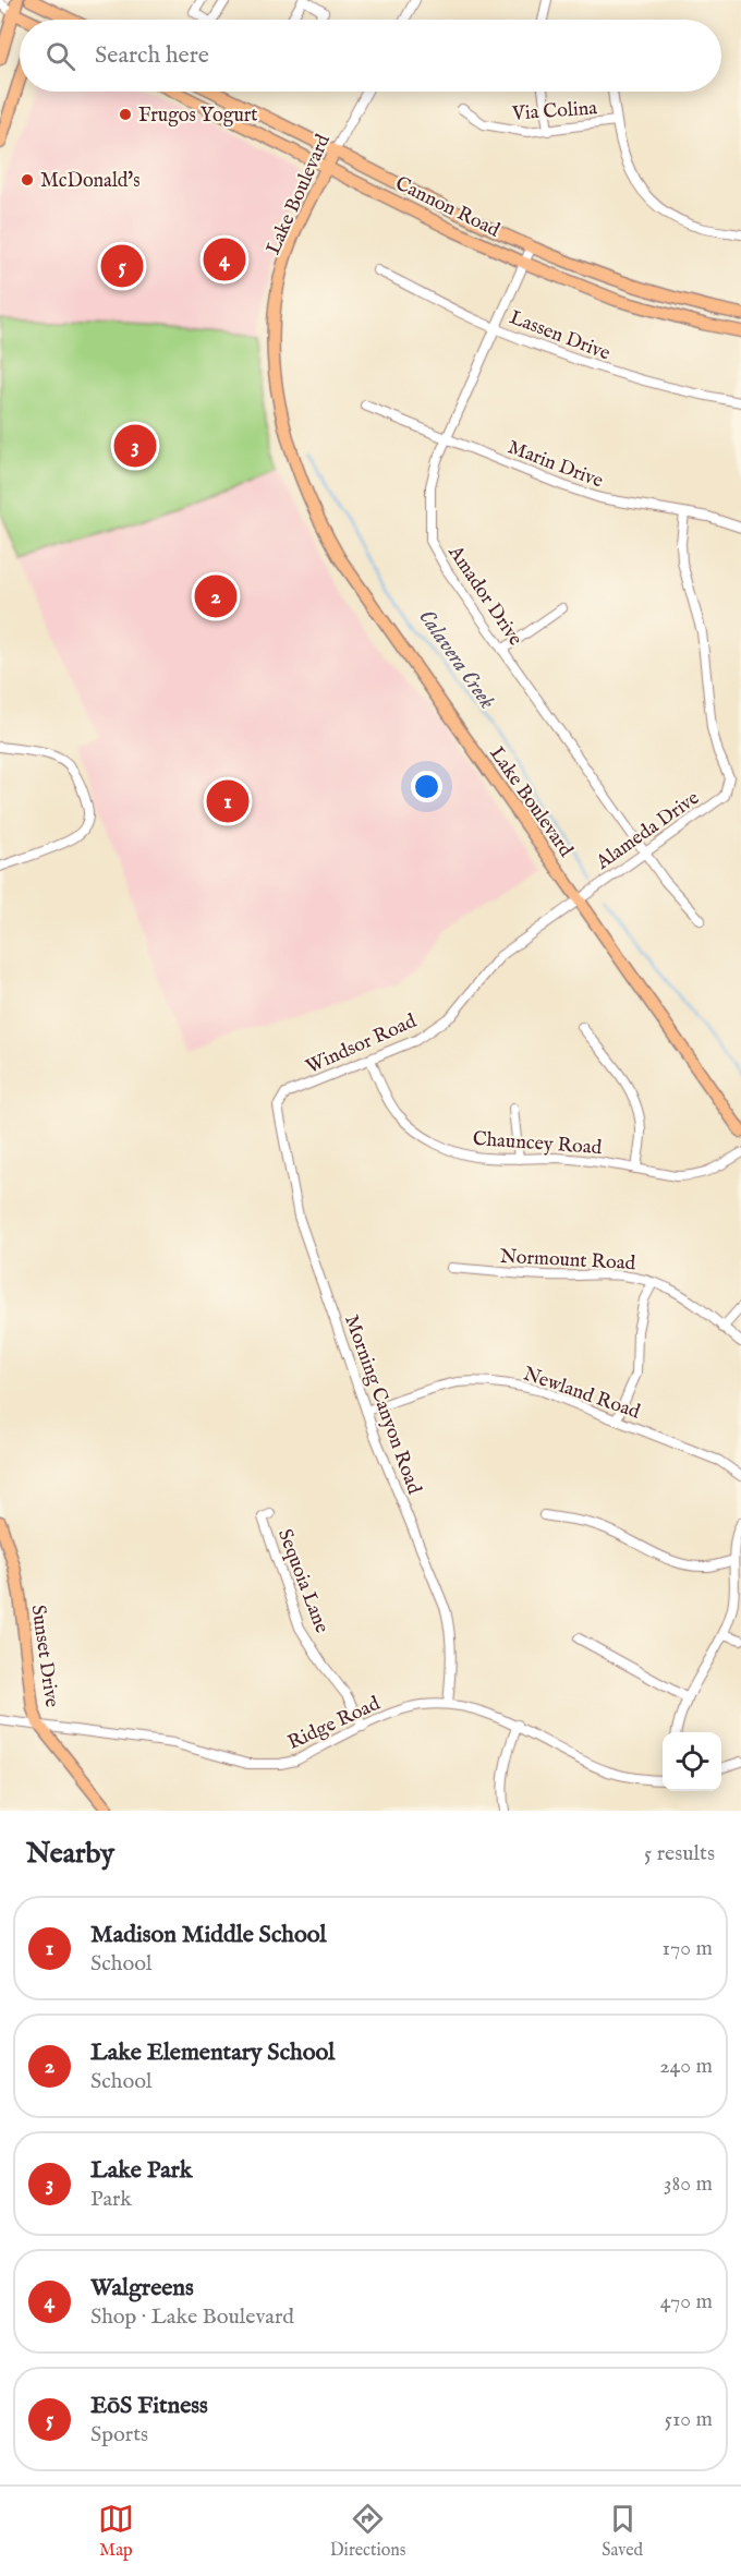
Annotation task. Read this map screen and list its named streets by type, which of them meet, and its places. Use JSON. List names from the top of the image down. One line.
{"streets":{"main road":["Lake Boulevard","Cannon Road","Sunset Drive"],"street":["Via Colina","Lassen Drive","Marin Drive","Amador Drive","Alameda Drive","Windsor Road","Chauncey Road","Normount Road","Newland Road","Morning Canyon Road","Sequoia Lane","Ridge Road"]},"crossings":[["Lake Boulevard","Cannon Road"],["Lake Boulevard","Alameda Drive"],["Lake Boulevard","Windsor Road"],["Cannon Road","Amador Drive"],["Lassen Drive","Amador Drive"],["Marin Drive","Amador Drive"],["Marin Drive","Alameda Drive"],["Amador Drive","Alameda Drive"],["Alameda Drive","Windsor Road"],["Windsor Road","Chauncey Road"],["Windsor Road","Morning Canyon Road"],["Newland Road","Morning Canyon Road"],["Morning Canyon Road","Ridge Road"],["Sequoia Lane","Ridge Road"],["Sunset Drive","Ridge Road"]],"water":["Calavera Creek"],"places":["Frugos Yogurt","McDonald's"],"page":{"search":"Search here","pins":["4","5","3","2","1"],"heading":["Nearby","5 results"],"list":[{"mark":"1","name":"Madison Middle School","note":"School","value":"170 m"},{"mark":"2","name":"Lake Elementary School","note":"School","value":"240 m"},{"mark":"3","name":"Lake Park","note":"Park","value":"380 m"},{"mark":"4","name":"Walgreens","note":"Shop · Lake Boulevard","value":"470 m"},{"mark":"5","name":"EōS Fitness","note":"Sports","value":"510 m"}],"nav":["Map","Directions","Saved"]}}
